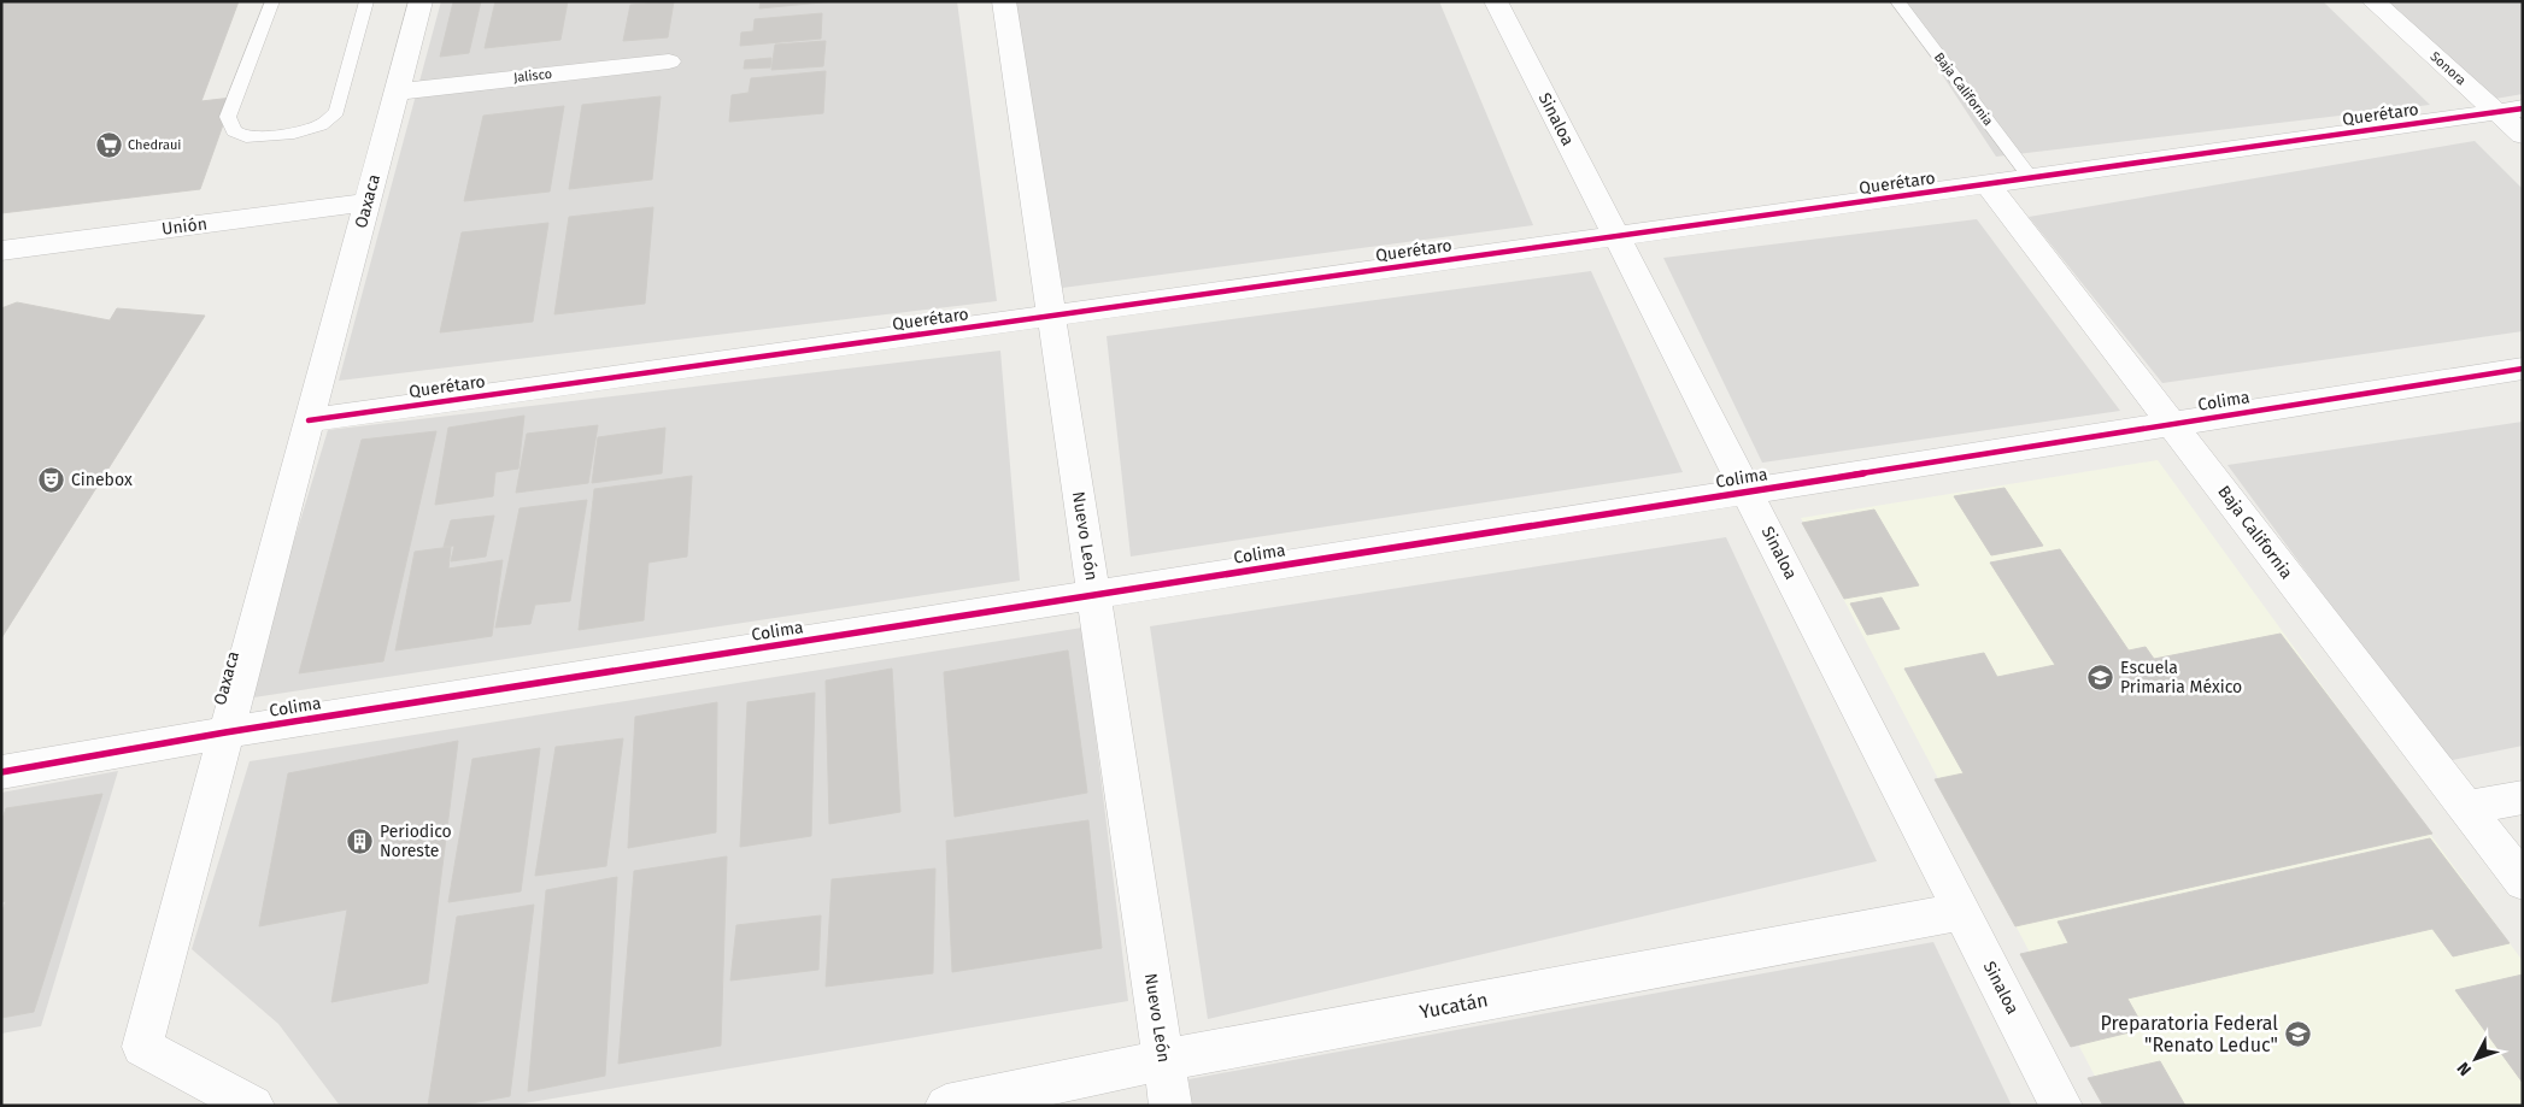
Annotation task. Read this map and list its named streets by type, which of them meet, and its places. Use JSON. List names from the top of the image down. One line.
{"streets":{"street":["Sonora","Jalisco","Baja California","Querétaro","Sinaloa","Oaxaca","Unión","Colima","Nuevo León","Yucatán"]},"crossings":[["Sonora","Querétaro"],["Jalisco","Oaxaca"],["Baja California","Querétaro"],["Baja California","Colima"],["Querétaro","Sinaloa"],["Querétaro","Oaxaca"],["Querétaro","Nuevo León"],["Sinaloa","Colima"],["Sinaloa","Yucatán"],["Oaxaca","Unión"],["Oaxaca","Colima"],["Colima","Nuevo León"],["Nuevo León","Yucatán"]],"places":{"supermarket":["Chedraui"],"theatre":["Cinebox"],"school or university":["Escuela Primaria México","Preparatoria Federal \"Renato Leduc\""],"building":["Periodico Noreste"]},"north":"bottom left"}
